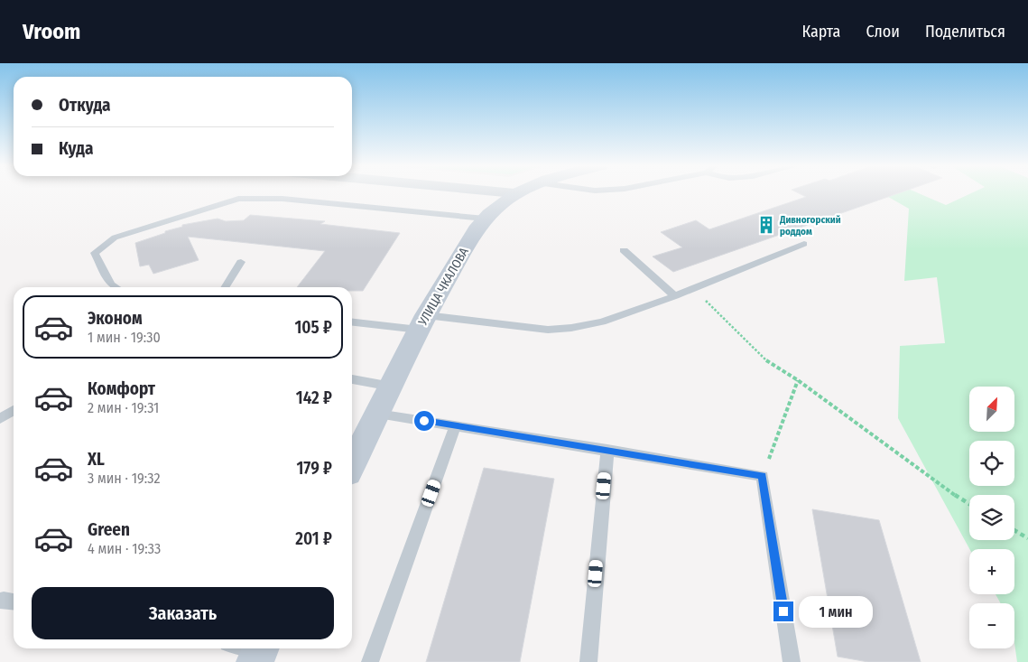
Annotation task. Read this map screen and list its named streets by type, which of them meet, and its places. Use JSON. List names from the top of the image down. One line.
{"streets":{"main road":["УЛИЦА ЧКАЛОВА"]},"places":{"building":["Дивногорский роддом"]},"north":"top right","page":{"header":"Vroom","nav":["Карта","Слои","Поделиться"],"banner":["Откуда","Куда"],"list":[{"name":"Эконом","note":"1 мин · 19:30","value":"105 ₽"},{"name":"Комфорт","note":"2 мин · 19:31","value":"142 ₽"},{"name":"XL","note":"3 мин · 19:32","value":"179 ₽"},{"name":"Green","note":"4 мин · 19:33","value":"201 ₽"}],"map_buttons":["+","−"],"buttons":"Заказать","bubble":"1 мин"}}
